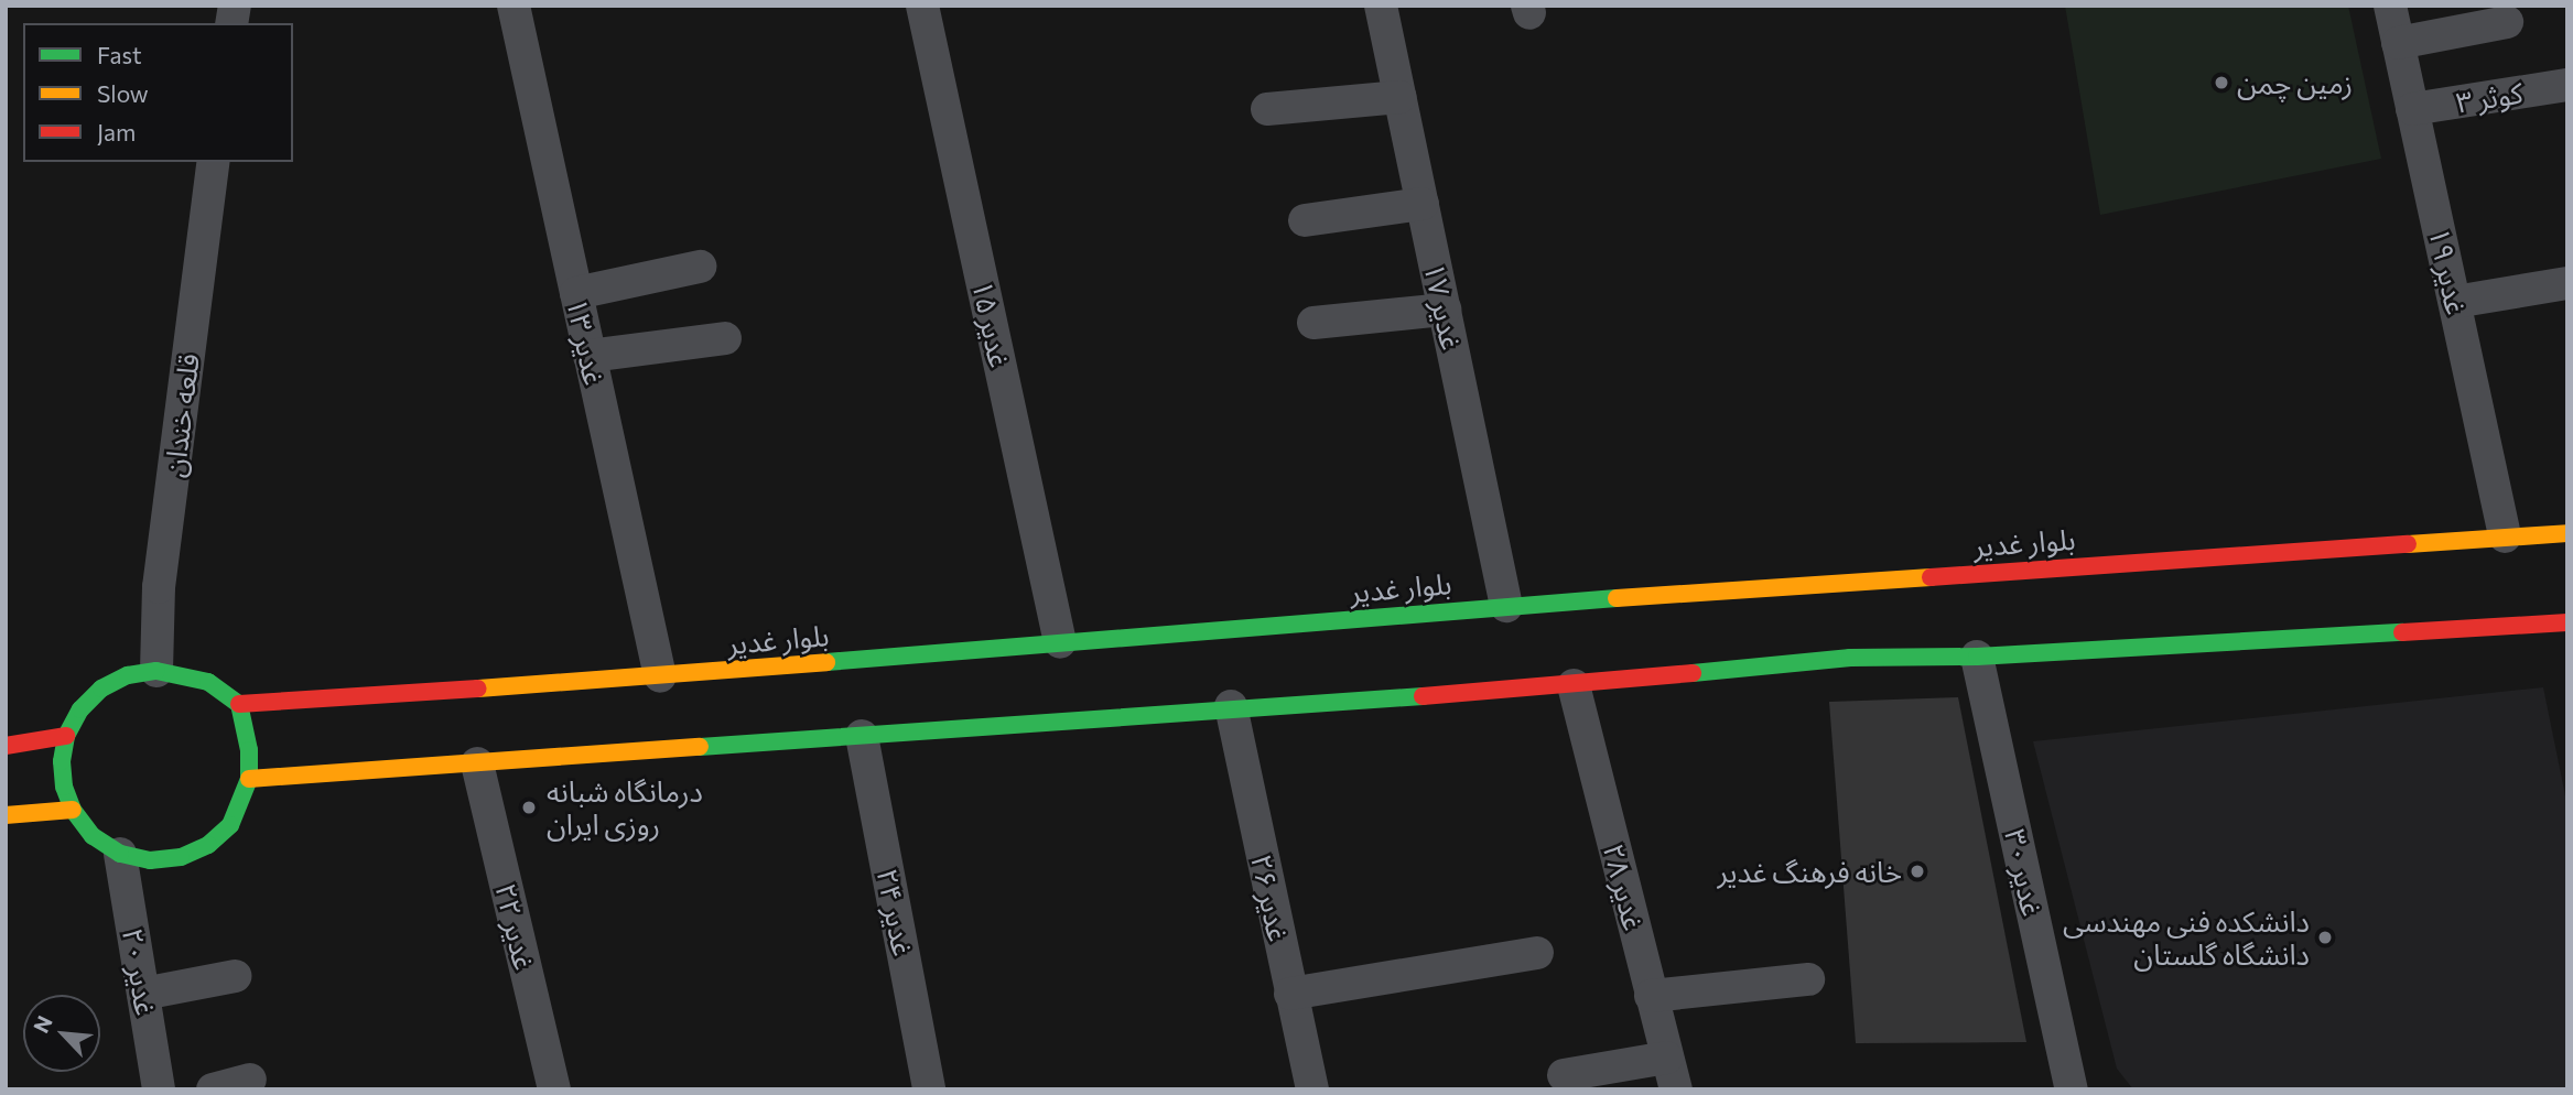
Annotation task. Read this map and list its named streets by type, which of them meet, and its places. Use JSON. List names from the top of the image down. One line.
{"streets":{"main road":["بلوار غدیر"],"street":["۳ کوثر","۱۹ غدیر","۱۷ غدیر","۱۵ غدیر","۱۳ غدیر","قلعه خندان","غدیر ۳۰","۲۸ غدیر","۲۶ غدیر","۲۴ غدیر","۲۲ غدیر","۲۰ غدیر"]},"crossings":[["۳ کوثر","۱۹ غدیر"],["۱۹ غدیر","بلوار غدیر"],["۱۷ غدیر","بلوار غدیر"],["۱۵ غدیر","بلوار غدیر"],["۱۳ غدیر","بلوار غدیر"],["قلعه خندان","بلوار غدیر"],["قلعه خندان","۲۰ غدیر"],["بلوار غدیر","۲۰ غدیر"]],"places":["زمین چمن","درمانگاه شبانه روزی ایران","خانه فرهنگ غدیر","دانشکده فنی مهندسی دانشگاه گلستان"],"legend":["Fast","Slow","Jam"],"north":"top left"}
